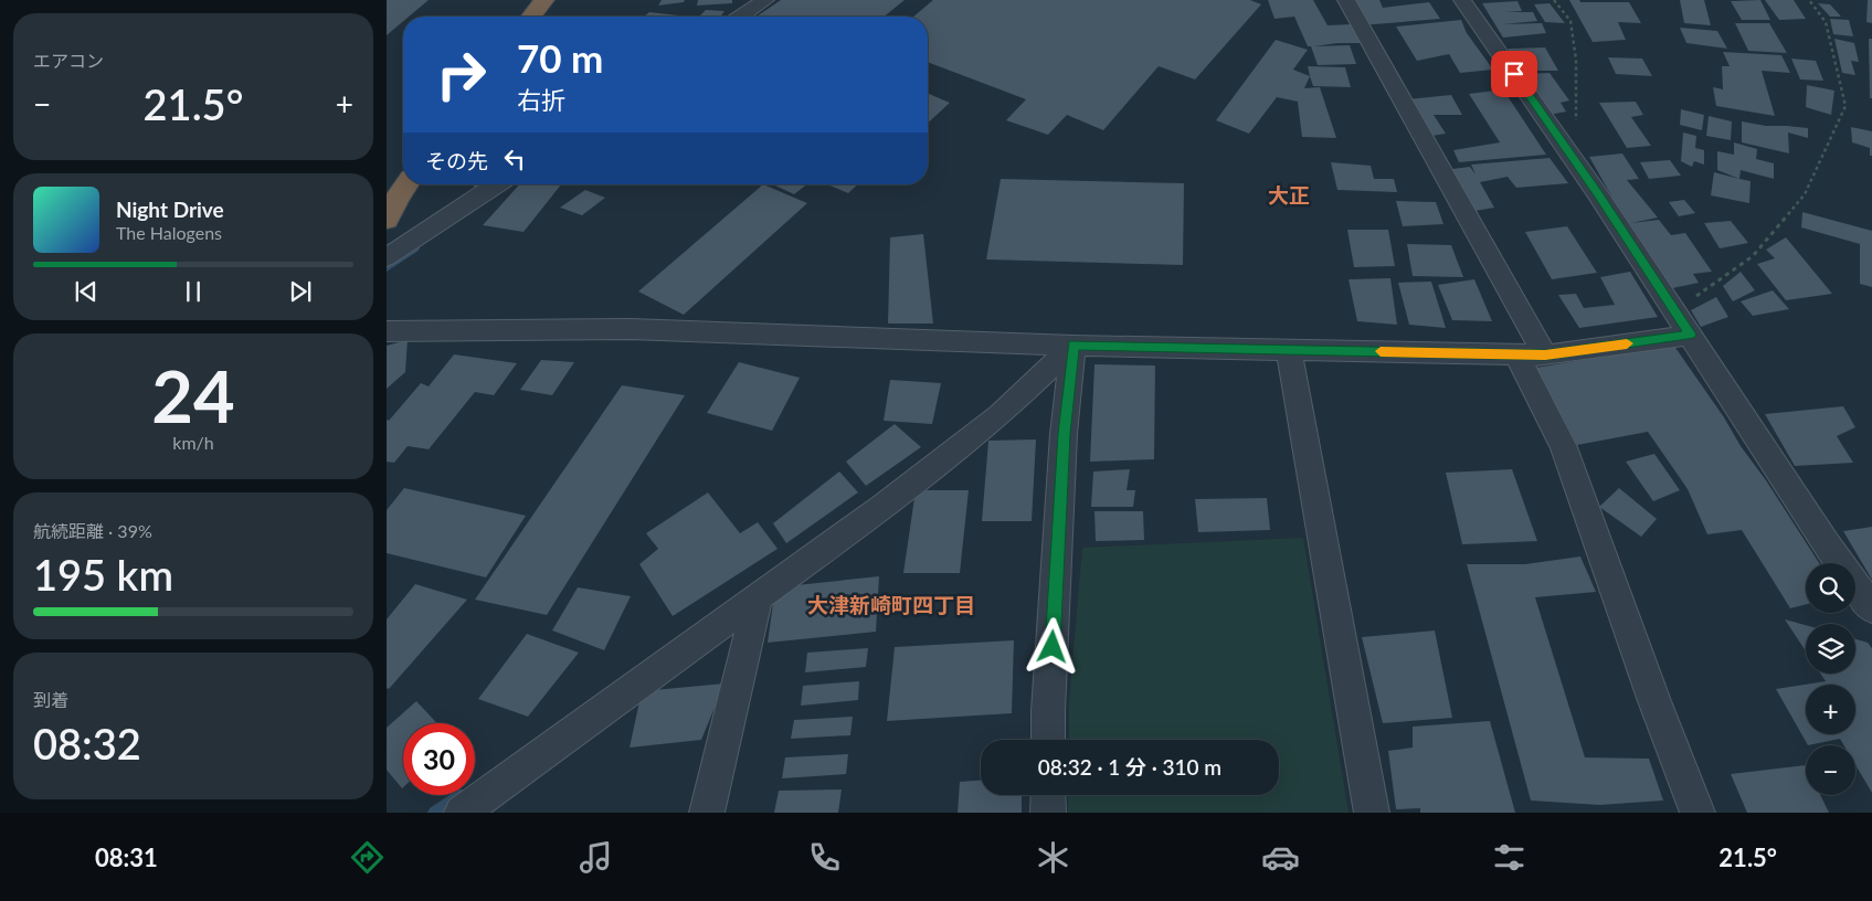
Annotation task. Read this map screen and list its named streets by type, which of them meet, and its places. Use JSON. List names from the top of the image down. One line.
{"districts":["大正","大津新崎町四丁目"],"page":{"tile":["エアコン",["24","km/h"],["航続距離 · 39%","195 km"],["到着","08:32"]],"turn":["70 m","右折"],"heat":["−","21.5°","+"],"then":"その先","song":["Night Drive","The Halogens"],"map_buttons":["+","−"],"limit":"30","trip":"08:32 · 1 分 · 310 m","tabs":["08:31","21.5°"]}}
